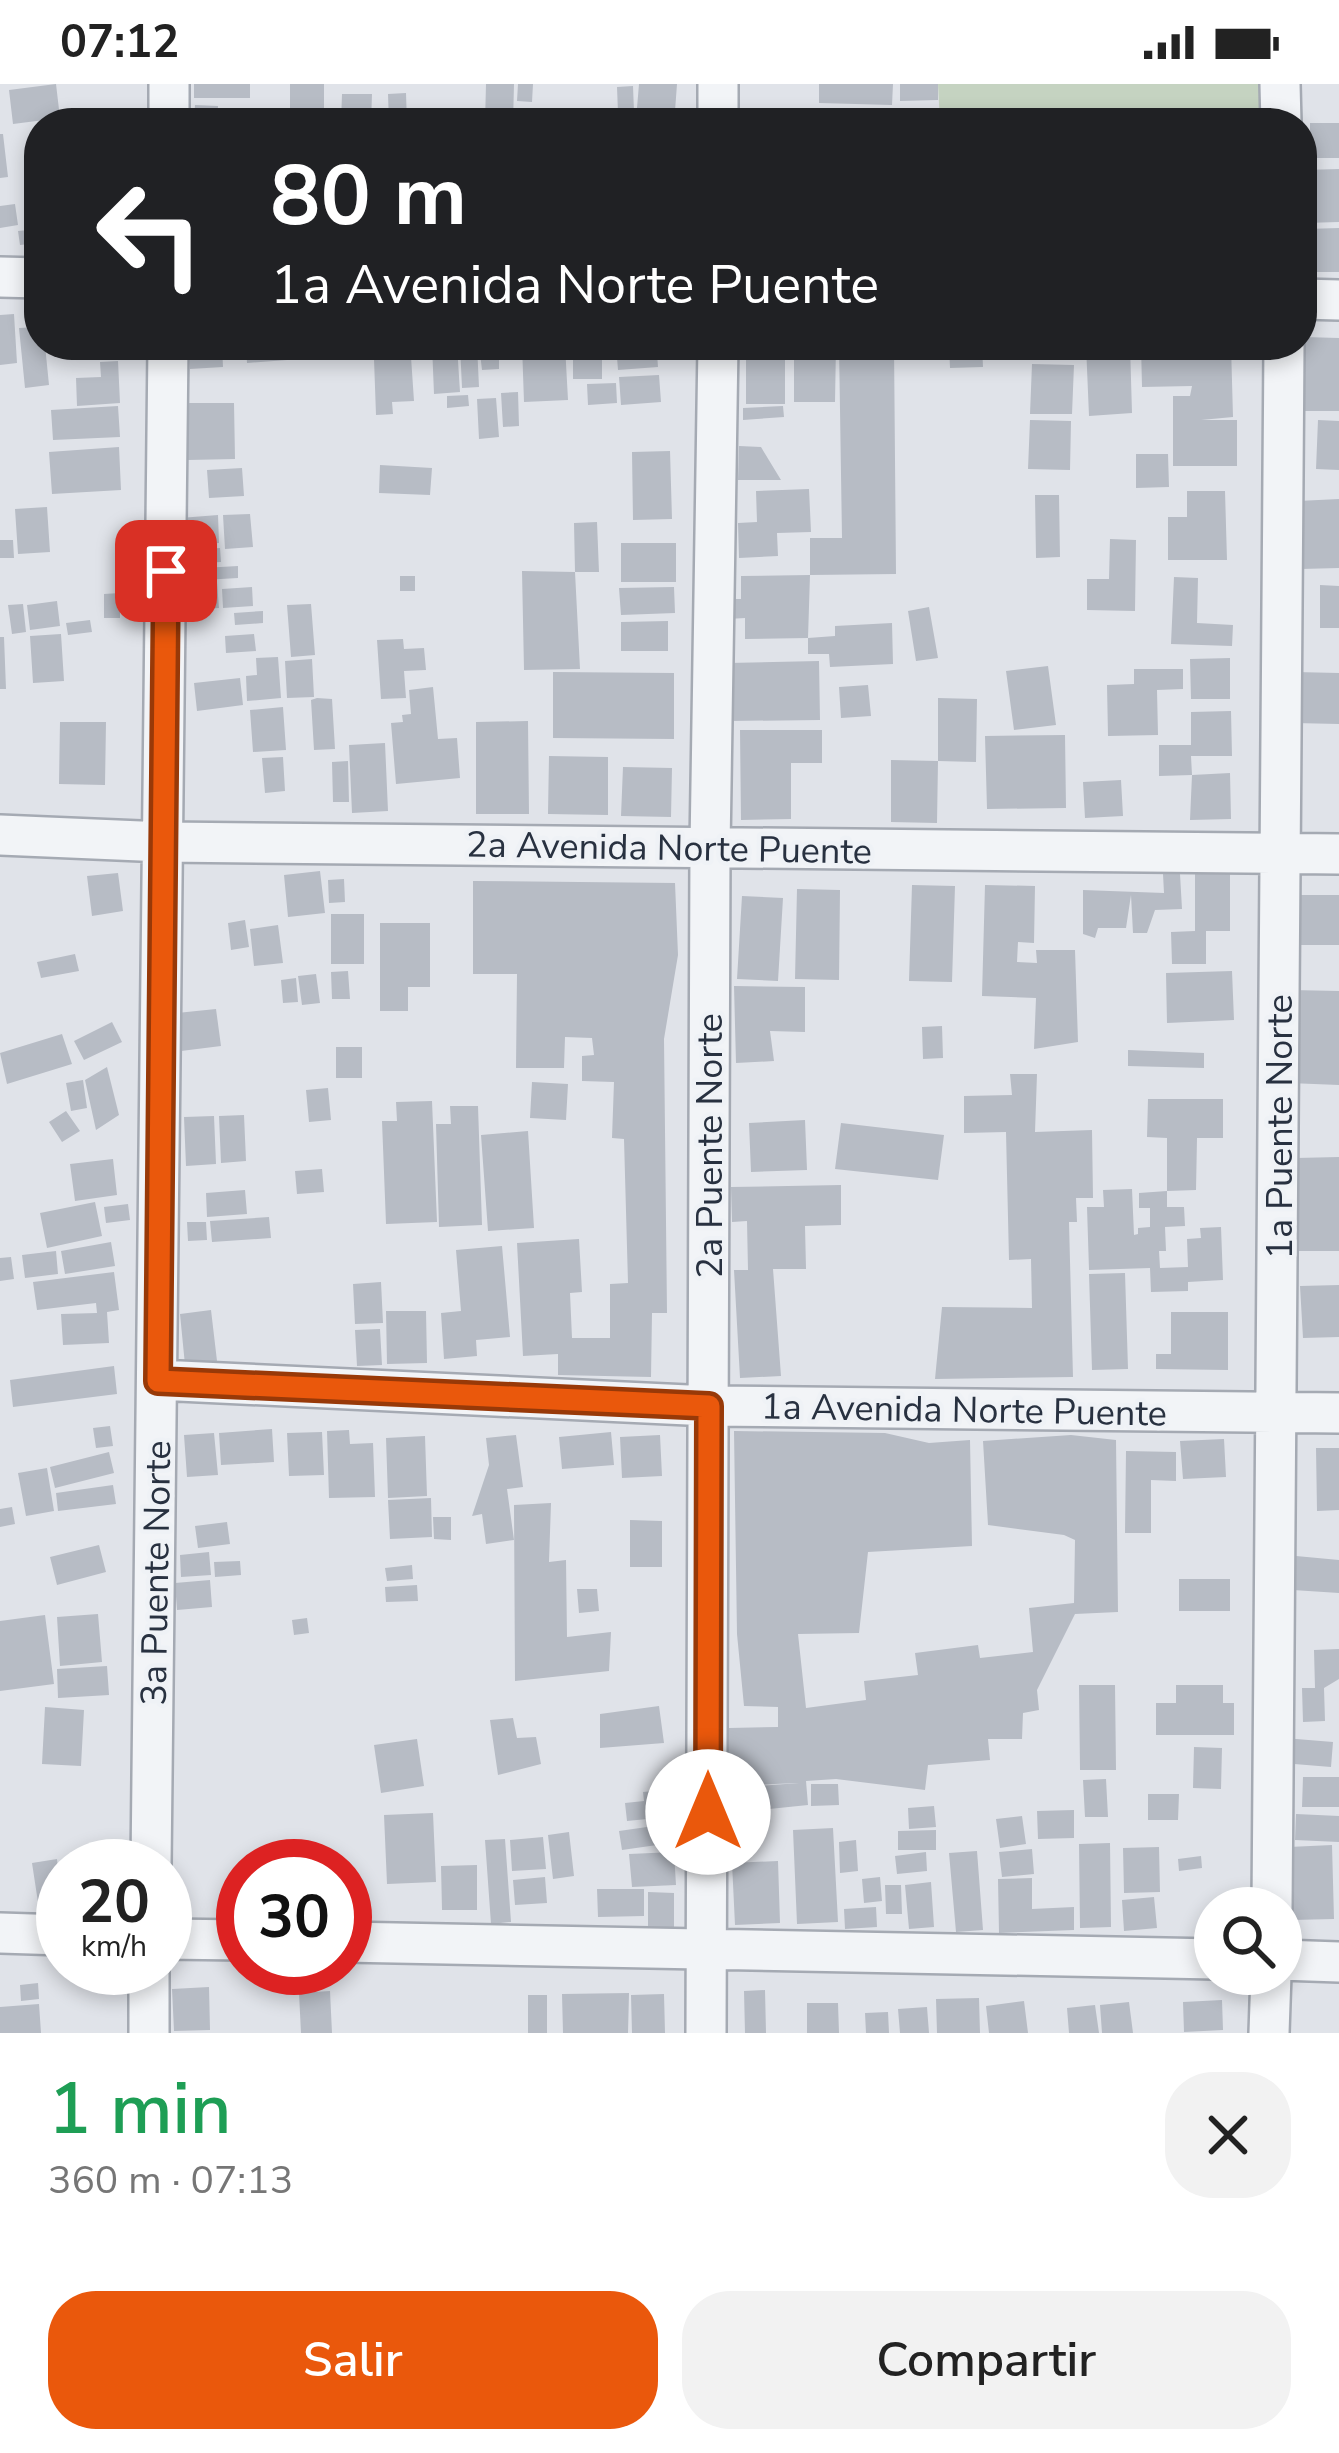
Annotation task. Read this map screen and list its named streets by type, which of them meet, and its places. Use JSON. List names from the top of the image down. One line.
{"streets":{"street":["2a Avenida Norte Puente","1a Puente Norte","2a Puente Norte","1a Avenida Norte Puente","3a Puente Norte"]},"crossings":[["2a Avenida Norte Puente","1a Puente Norte"],["2a Avenida Norte Puente","2a Puente Norte"],["2a Avenida Norte Puente","3a Puente Norte"],["1a Puente Norte","1a Avenida Norte Puente"],["2a Puente Norte","1a Avenida Norte Puente"],["1a Avenida Norte Puente","3a Puente Norte"]],"page":{"status":"07:12","turn":["80 m","1a Avenida Norte Puente"],"speed":"20 km/h","limit":"30","heading":["1 min","360 m · 07:13"],"buttons":["Salir","Compartir"]}}
